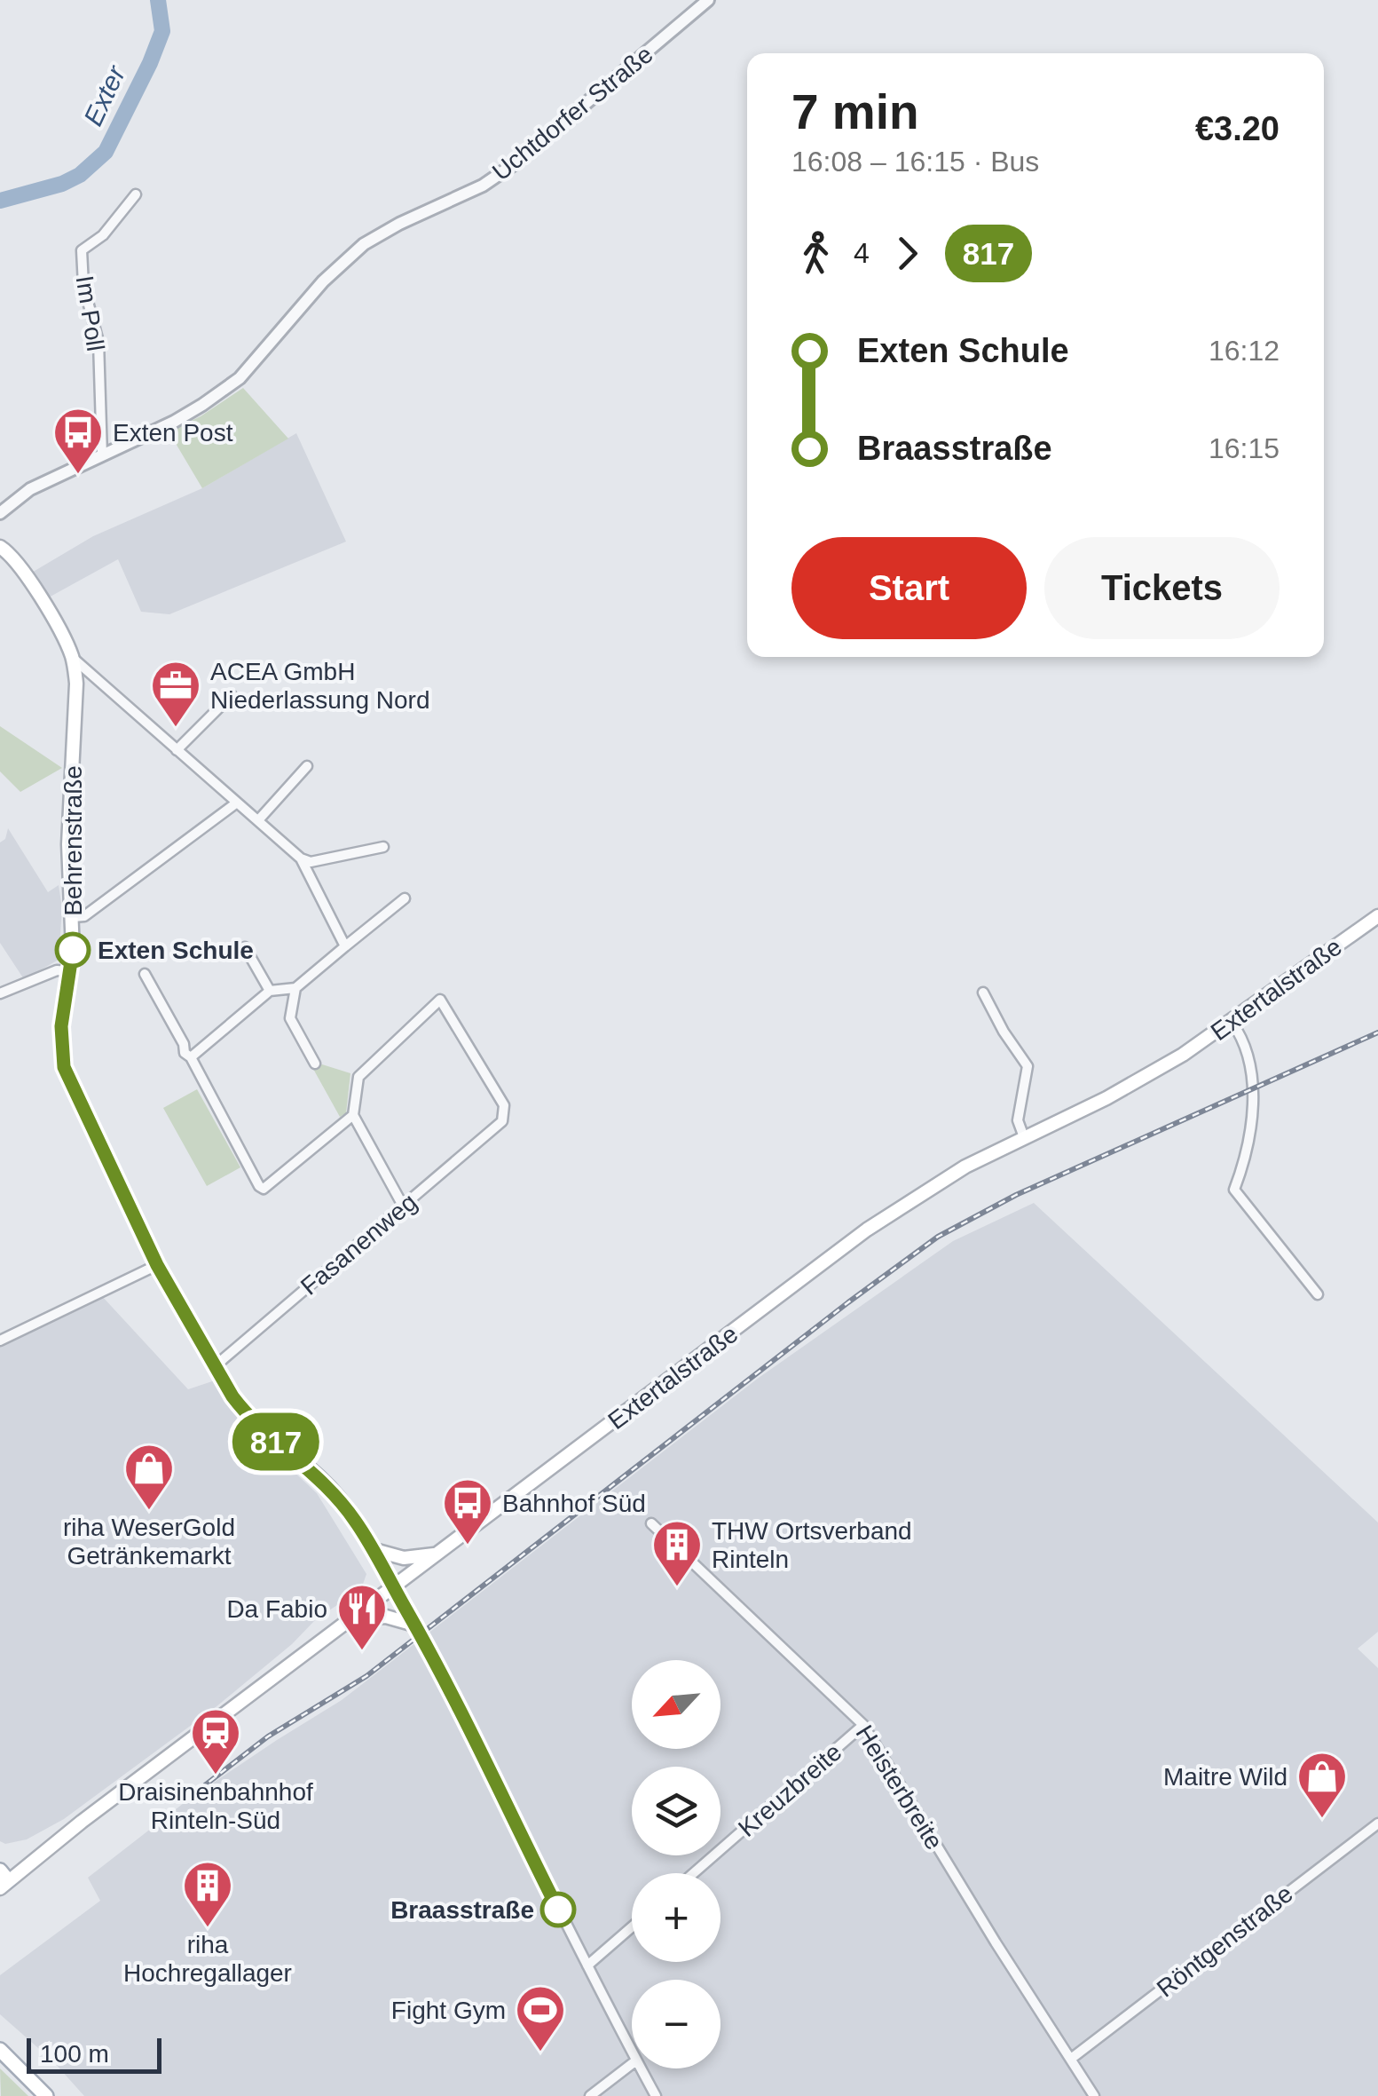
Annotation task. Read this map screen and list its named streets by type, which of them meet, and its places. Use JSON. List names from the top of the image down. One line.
{"streets":{"main road":["Behrenstraße","Extertalstraße"],"street":["Uchtdorfer Straße","Im Poll","Fasanenweg","Heisterbreite","Kreuzbreite","Röntgenstraße"]},"crossings":[["Uchtdorfer Straße","Im Poll"],["Behrenstraße","Extertalstraße"],["Behrenstraße","Fasanenweg"],["Heisterbreite","Kreuzbreite"],["Heisterbreite","Röntgenstraße"]],"water":["Exter"],"places":{"bus stop":["Exten Post","Bahnhof Süd"],"office":["ACEA GmbH Niederlassung Nord"],"other":["Exten Schule","Braasstraße"],"shop":["riha WeserGold Getränkemarkt","Maitre Wild"],"building":["THW Ortsverband Rinteln","riha Hochregallager"],"restaurant":["Da Fabio"],"station":["Draisinenbahnhof Rinteln-Süd"],"sports":["Fight Gym"]},"lines":["bus line 817"],"scale_bar":"100 m","north":"bottom left","page":{"on_map":"817","heading":["7 min","16:08 – 16:15 · Bus","€3.20"],"legs":["4","817"],"list":[{"name":"Exten Schule","value":"16:12"},{"name":"Braasstraße","value":"16:15"}],"buttons":["Start","Tickets"],"map_buttons":["+","−"],"scale":"100 m"}}
